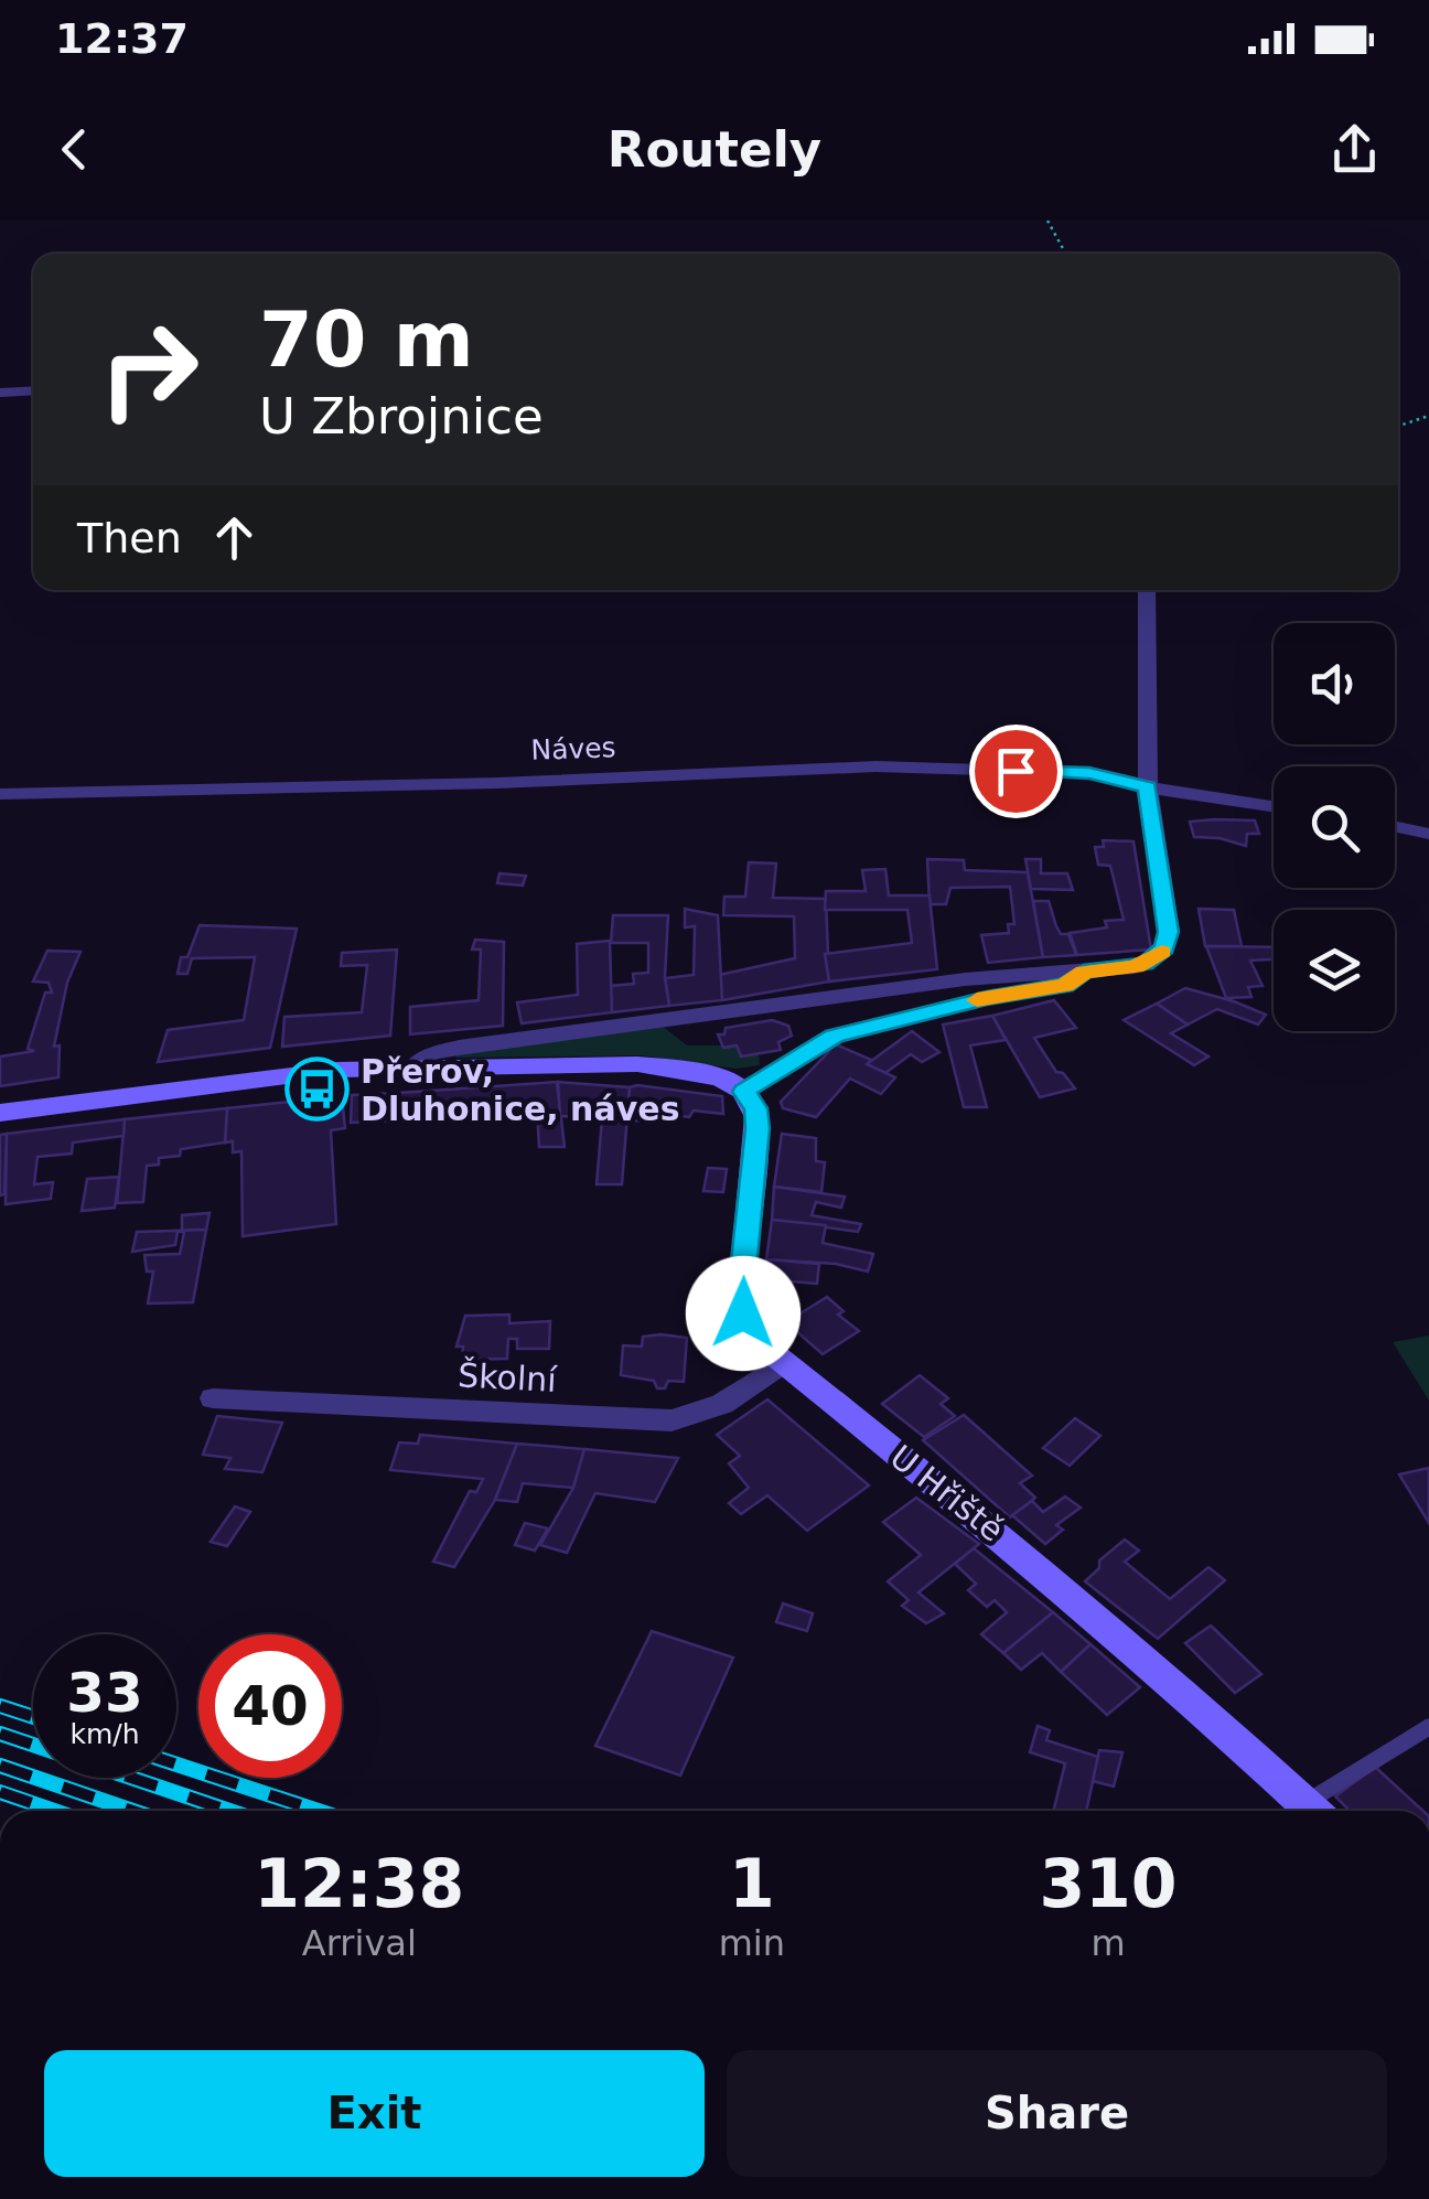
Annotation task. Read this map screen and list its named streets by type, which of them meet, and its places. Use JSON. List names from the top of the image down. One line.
{"streets":{"street":["Náves","Školní","U Hřiště"]},"crossings":[["Školní","U Hřiště"]],"places":{"bus stop":["Přerov, Dluhonice, náves"]},"page":{"status":"12:37","header":"Routely","turn":["70 m","U Zbrojnice"],"then":"Then","speed":"33 km/h","limit":"40","eta":["12:38","Arrival","1","min","310","m"],"buttons":["Exit","Share"]}}
